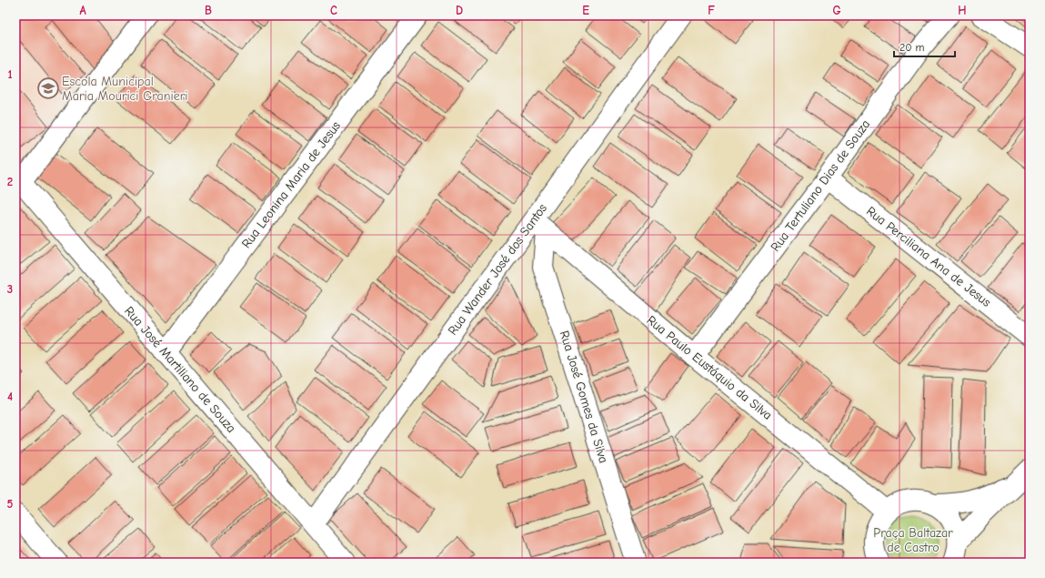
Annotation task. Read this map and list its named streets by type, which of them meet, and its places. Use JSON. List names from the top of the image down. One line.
{"streets":{"street":["Rua Leonina Maria de Jesus","Rua Tertuliano Dias de Souza","Rua Perciliana Ana de Jesus","Rua Wander José dos Santos","Rua Paulo Eustáquio da Silva","Rua José Martiliano de Souza","Rua José Gomes da Silva"]},"crossings":[["Rua Leonina Maria de Jesus","Rua José Martiliano de Souza"],["Rua Tertuliano Dias de Souza","Rua Perciliana Ana de Jesus"],["Rua Tertuliano Dias de Souza","Rua Paulo Eustáquio da Silva"],["Rua Wander José dos Santos","Rua Paulo Eustáquio da Silva"],["Rua Wander José dos Santos","Rua José Martiliano de Souza"],["Rua Wander José dos Santos","Rua José Gomes da Silva"],["Rua Paulo Eustáquio da Silva","Rua José Gomes da Silva"]],"parks":["Praça Baltazar de Castro"],"places":{"school or university":["Escola Municipal Maria Mourici Granieri"]},"scale_bar":"20 m","grid":{"columns":["A","B","C","D","E","F","G","H"],"rows":["1","2","3","4","5"]}}
